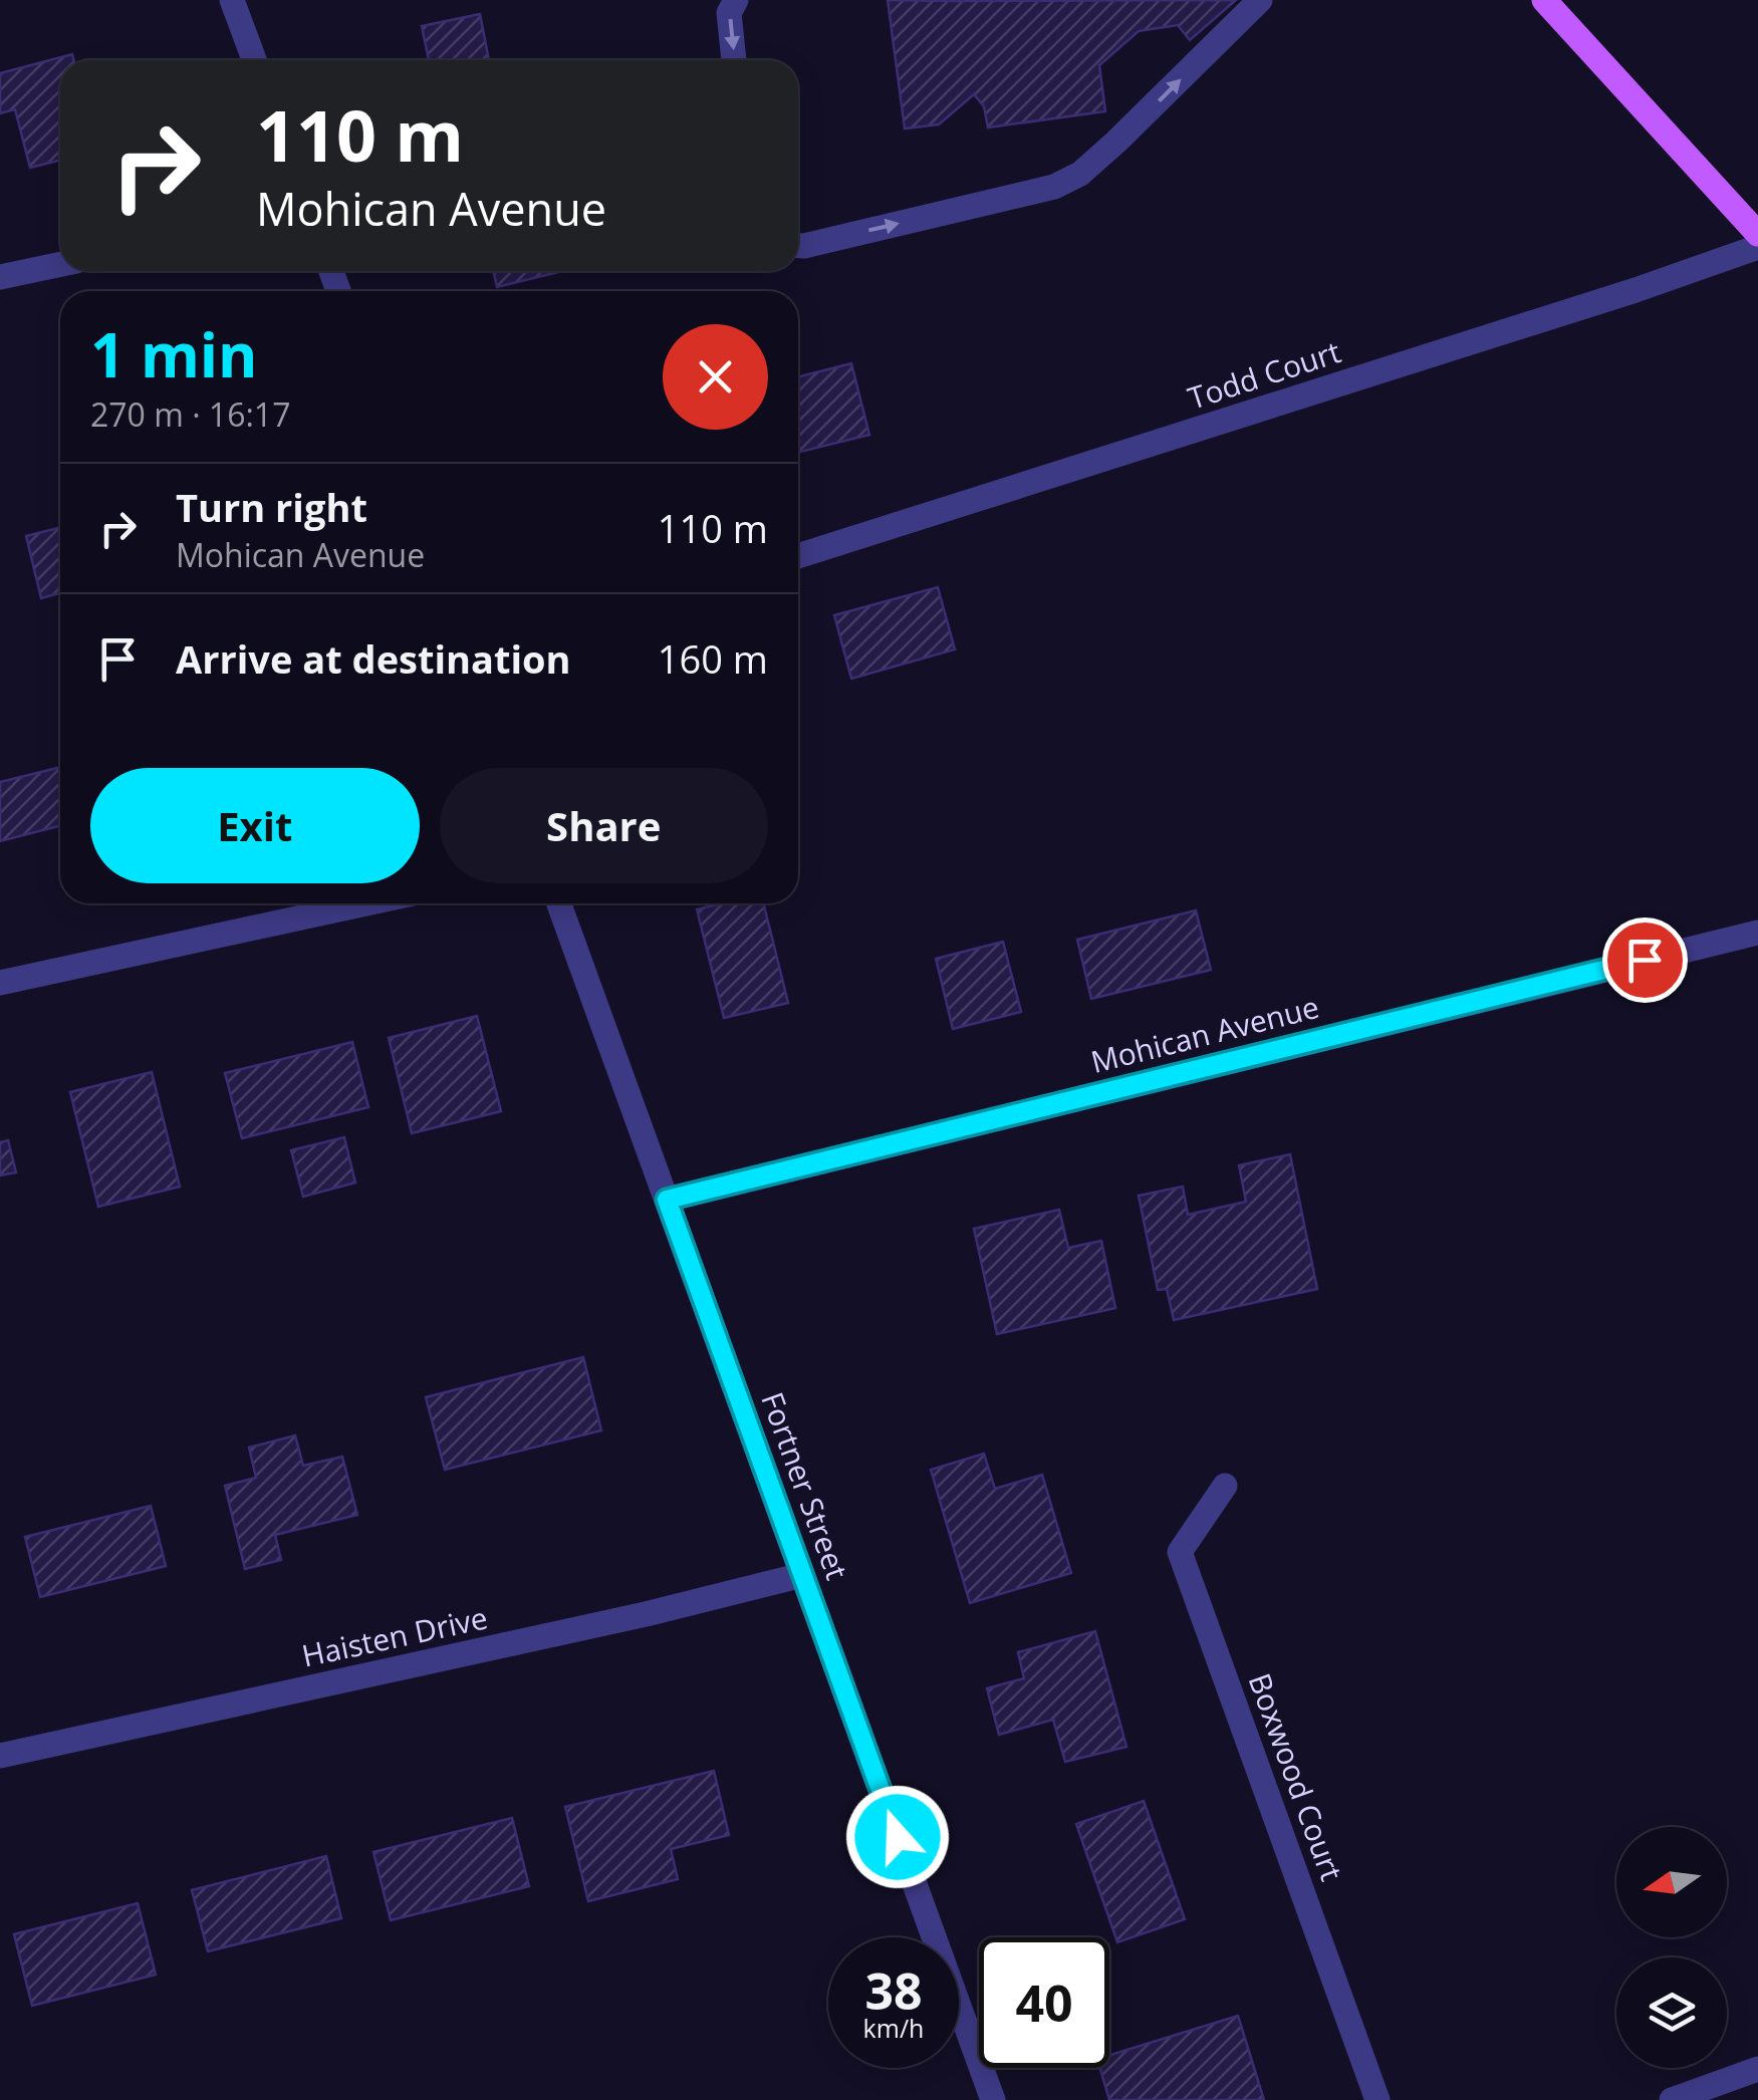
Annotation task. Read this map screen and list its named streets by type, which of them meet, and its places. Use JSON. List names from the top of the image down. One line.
{"streets":{"street":["Todd Court","Mohican Avenue","Fortner Street","Haisten Drive","Boxwood Court"]},"crossings":[["Mohican Avenue","Fortner Street"],["Fortner Street","Haisten Drive"]],"north":"left","page":{"turn":["110 m","Mohican Avenue"],"heading":["1 min","270 m · 16:17"],"list":[{"name":"Turn right","note":"Mohican Avenue","value":"110 m"},{"name":"Arrive at destination","value":"160 m"}],"buttons":["Exit","Share"],"speed":"38 km/h","limit":"40"}}
